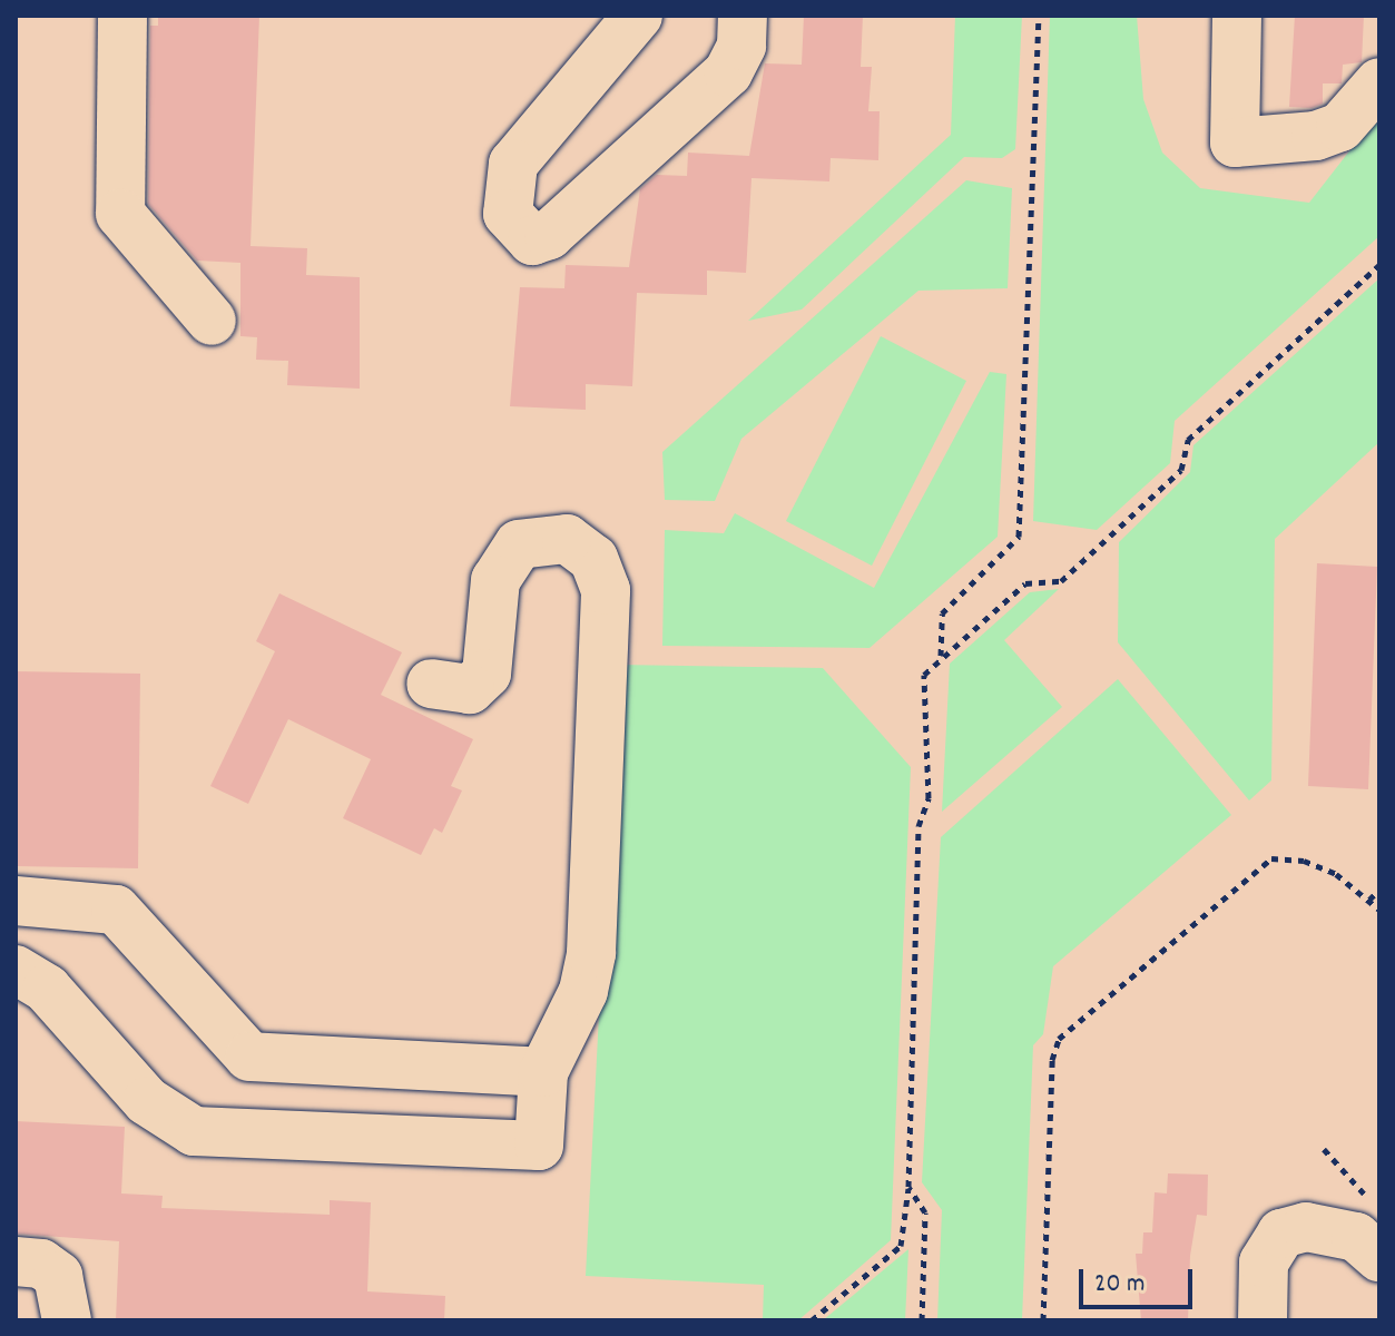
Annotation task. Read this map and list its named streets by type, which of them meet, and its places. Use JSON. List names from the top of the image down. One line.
{"scale_bar":"20 m"}
